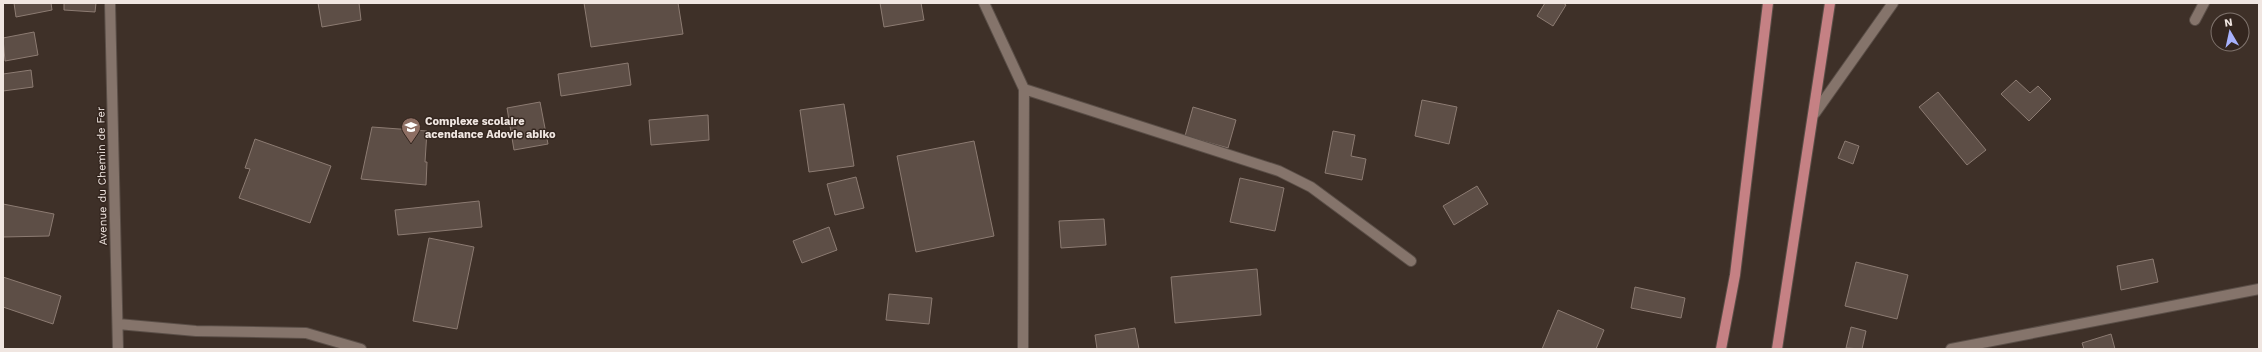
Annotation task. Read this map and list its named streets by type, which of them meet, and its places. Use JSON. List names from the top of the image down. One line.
{"streets":{"street":["Avenue du Chemin de Fer"]},"places":{"school or university":["Complexe scolaire acendance Adovie abiko"]},"north":"top"}
